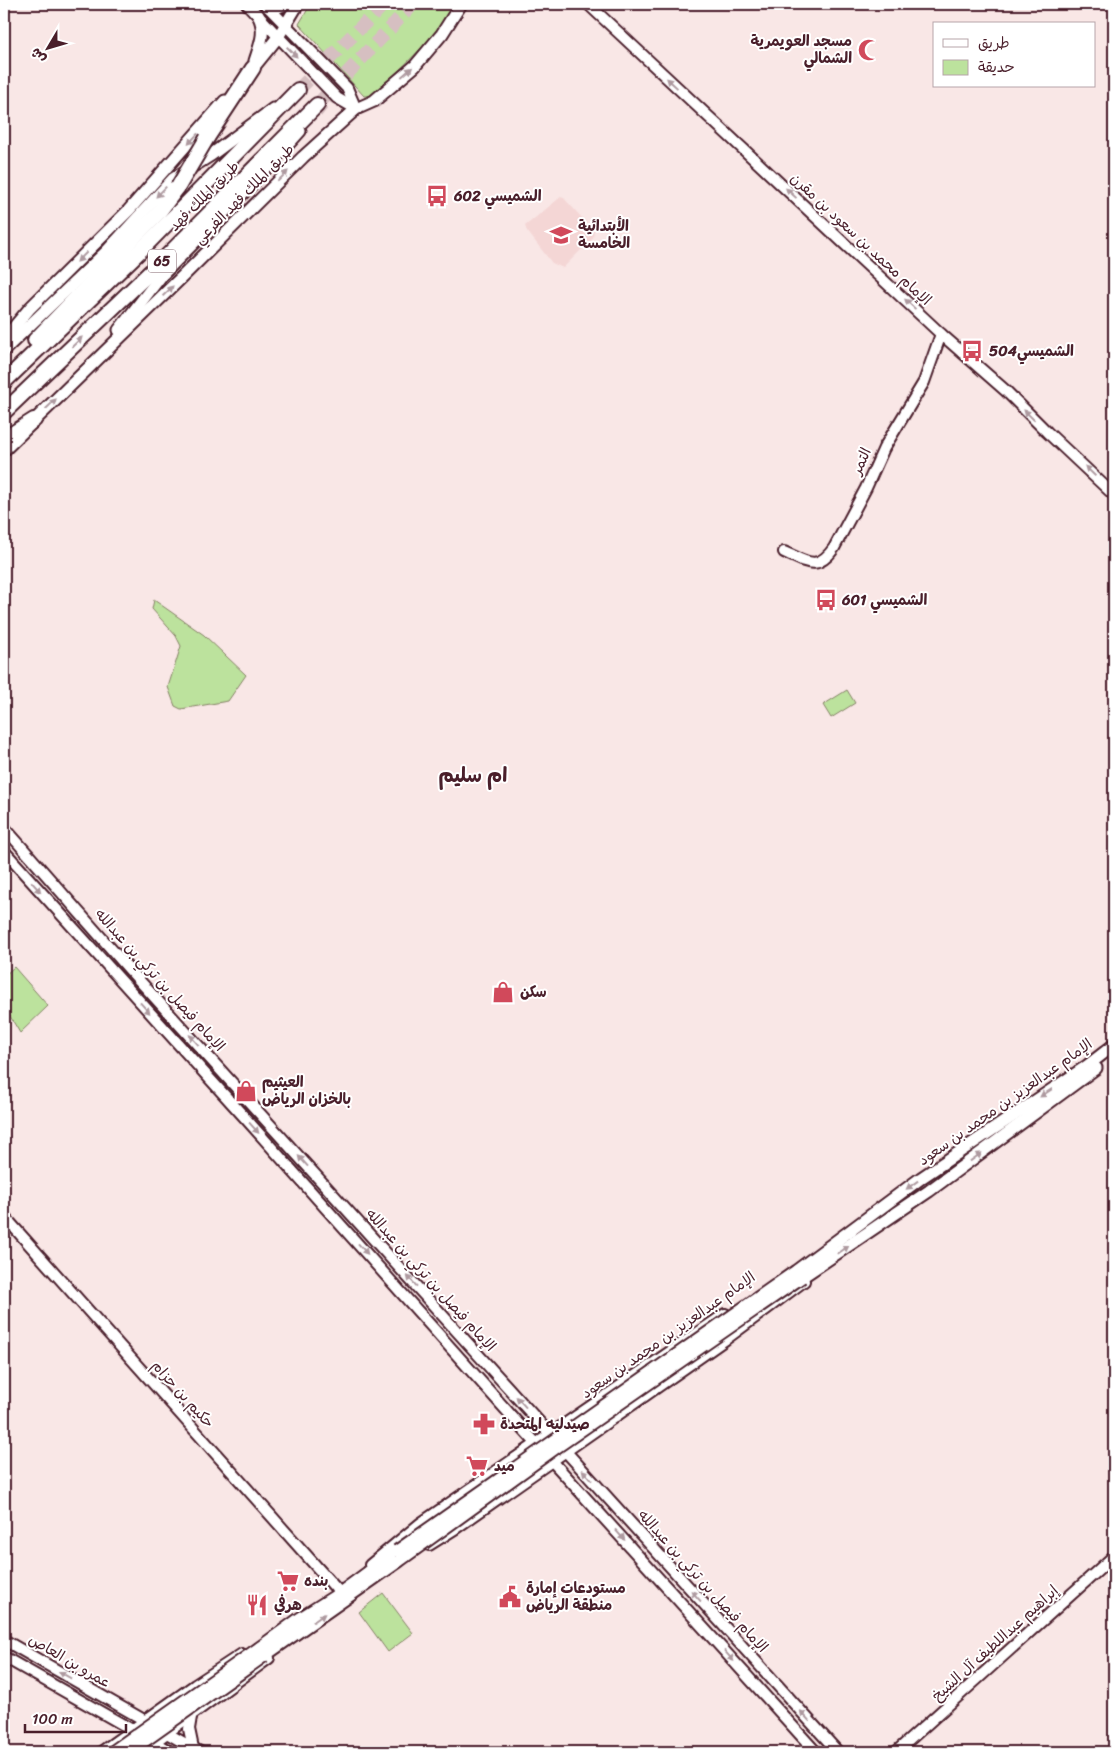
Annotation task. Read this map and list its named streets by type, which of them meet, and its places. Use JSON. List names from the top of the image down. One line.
{"streets":{"highway":["طريق الملك فهد","65"],"main road":["طريق الملك فهد الفرعي","الإمام محمد بن سعود بن مقرن","التمر","الإمام فيصل بن تركي بن عبدالله","الإمام عبدالعزيز بن محمد بن سعود","حكيم بن حزام","إبراهيم عبداللطيف آل الشيخ","عمرو بن العاص"]},"crossings":[["الإمام محمد بن سعود بن مقرن","التمر"],["الإمام فيصل بن تركي بن عبدالله","الإمام عبدالعزيز بن محمد بن سعود"],["الإمام عبدالعزيز بن محمد بن سعود","حكيم بن حزام"],["الإمام عبدالعزيز بن محمد بن سعود","عمرو بن العاص"]],"one_way":["الإمام محمد بن سعود بن مقرن"],"districts":["ام سليم"],"places":{"mosque":["مسجد العويمرية الشمالي"],"bus stop":["الشميسي 602","الشميسي504","الشميسي 601"],"school or university":["الأبتدائية الخامسة"],"shop":["سكن","العيثيم بالخزان الرياض"],"pharmacy":["صيدليه المتحدة"],"supermarket":["ميد","بنده"],"public building":["مستودعات إمارة منطقة الرياض"],"restaurant":["هرفي"]},"legend":["طريق","حديقة"],"scale_bar":"100 m","north":"bottom left"}
